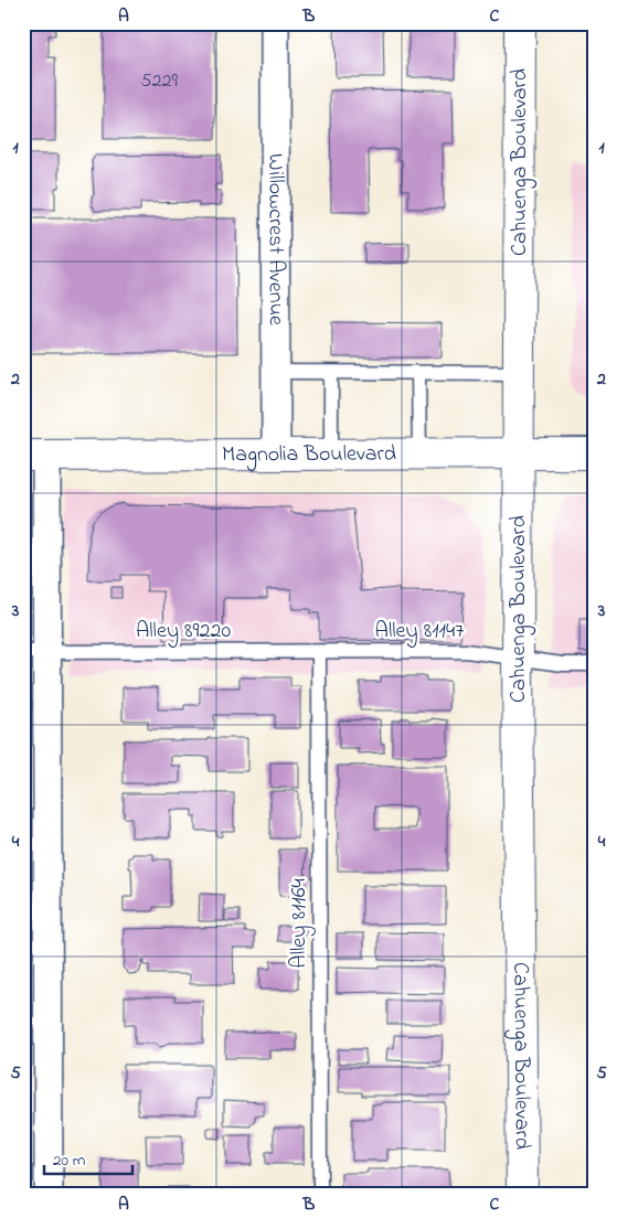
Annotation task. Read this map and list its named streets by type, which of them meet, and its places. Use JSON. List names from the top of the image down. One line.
{"streets":{"main road":["Cahuenga Boulevard","Magnolia Boulevard"],"street":["Willowcrest Avenue"],"lane":["Alley 89220","Alley 81147","Alley 81164"]},"crossings":[["Cahuenga Boulevard","Magnolia Boulevard"],["Cahuenga Boulevard","Alley 81147"],["Willowcrest Avenue","Magnolia Boulevard"],["Alley 89220","Alley 81147"],["Alley 89220","Alley 81164"],["Alley 81147","Alley 81164"]],"house_numbers":["5229"],"scale_bar":"20 m","grid":{"columns":["A","B","C"],"rows":["1","2","3","4","5"]}}
